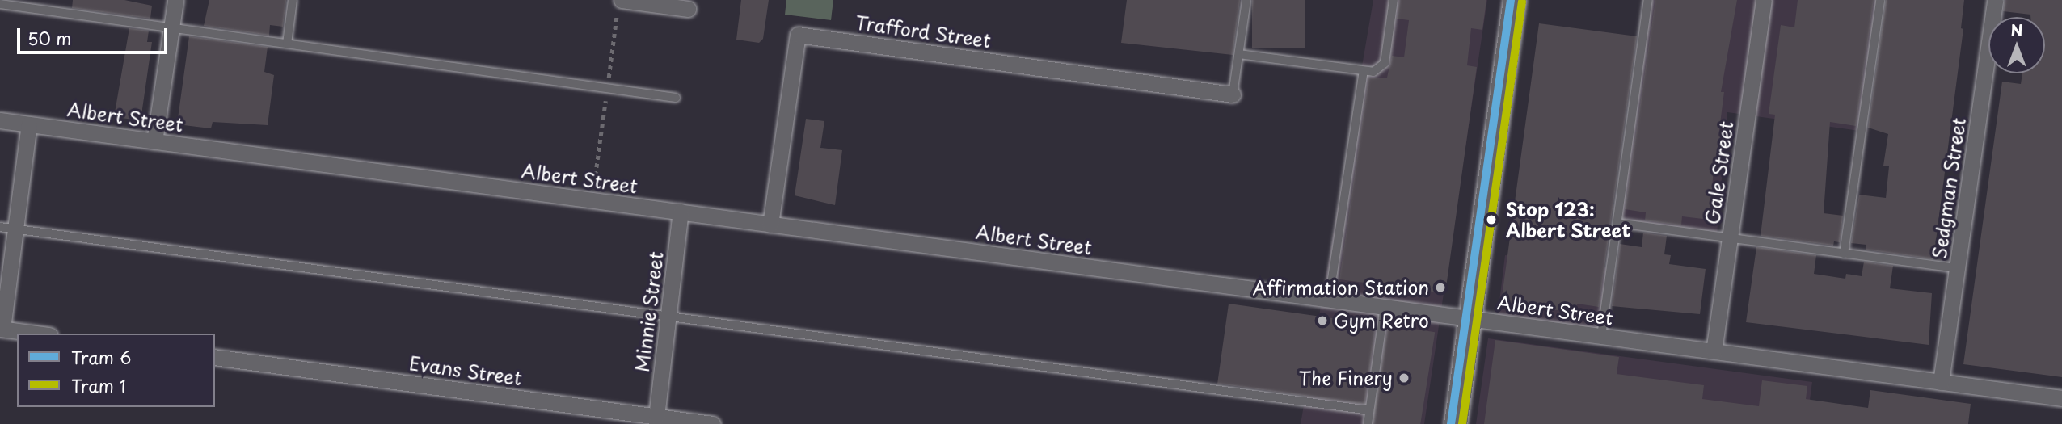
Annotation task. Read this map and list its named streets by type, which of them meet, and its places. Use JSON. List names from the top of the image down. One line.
{"streets":{"street":["Trafford Street","Albert Street","Gale Street","Sedgman Street","Minnie Street","Evans Street"]},"crossings":[["Trafford Street","Albert Street"],["Albert Street","Gale Street"],["Albert Street","Sedgman Street"],["Albert Street","Minnie Street"],["Minnie Street","Evans Street"]],"places":["Stop 123: Albert Street","Affirmation Station","Gym Retro","The Finery"],"lines":["tram line 6","tram line 1"],"legend":["Tram 6","Tram 1"],"scale_bar":"50 m","north":"top"}
